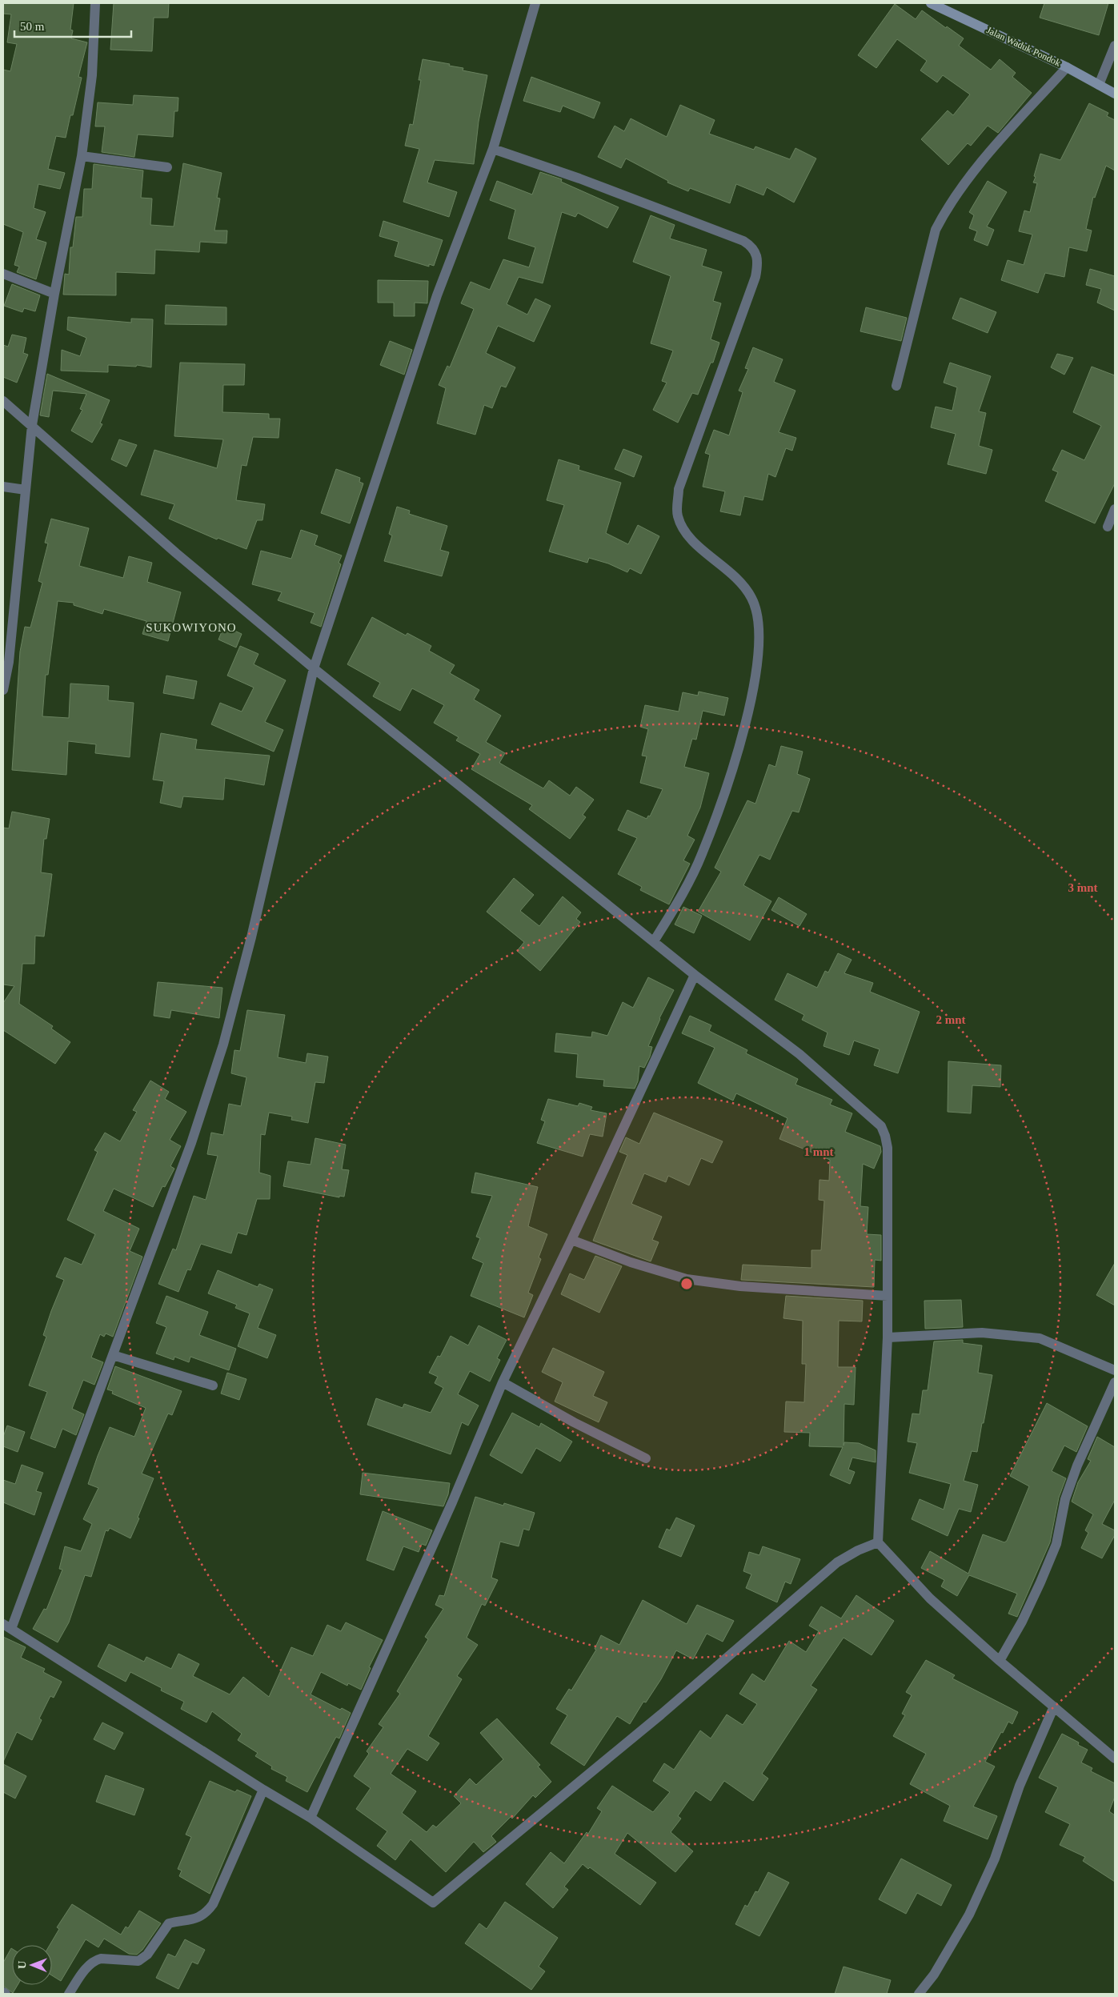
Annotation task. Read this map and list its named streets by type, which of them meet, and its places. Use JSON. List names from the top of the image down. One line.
{"streets":{"street":["Jalan Waduk Pondok"]},"districts":["SUKOWIYONO"],"scale_bar":"50 m","north":"left","rings":["3 mnt","2 mnt","1 mnt"]}
